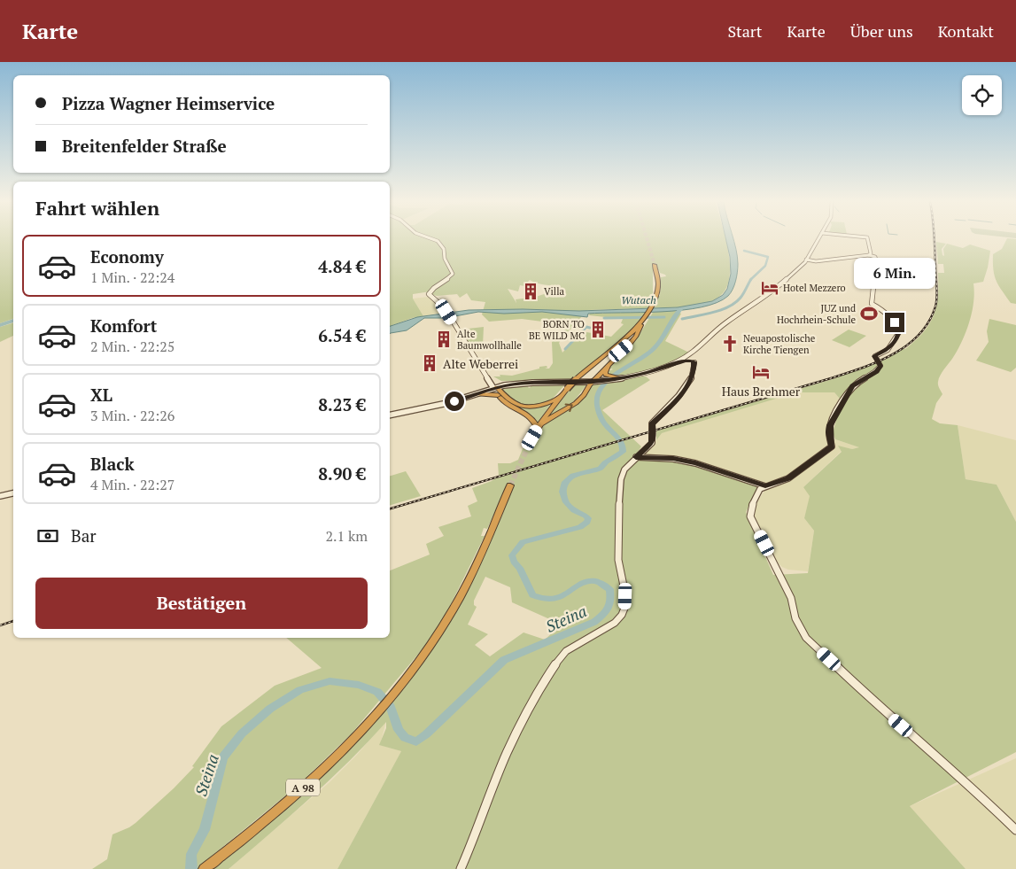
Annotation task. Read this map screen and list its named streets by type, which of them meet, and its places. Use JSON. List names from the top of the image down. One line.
{"streets":{"highway":["A 98"]},"water":["Wutach","Steina"],"places":{"hotel":["Hotel Mezzero","Haus Brehmer"],"building":["Villa","BORN TO BE WILD MC","Alte Baumwollhalle","Alte Weberrei"],"sports":["JUZ und Hochrhein-Schule"],"church":["Neuapostolische Kirche Tiengen"]},"page":{"header":"Karte","nav":["Start","Karte","Über uns","Kontakt"],"banner":["Pizza Wagner Heimservice","Breitenfelder Straße"],"heading":"Fahrt wählen","list":[{"name":"Economy","note":"1 Min. · 22:24","value":"4.84 €"},{"name":"Komfort","note":"2 Min. · 22:25","value":"6.54 €"},{"name":"XL","note":"3 Min. · 22:26","value":"8.23 €"},{"name":"Black","note":"4 Min. · 22:27","value":"8.90 €"}],"bubble":"6 Min.","pay":["Bar","2.1 km"],"buttons":"Bestätigen"}}
